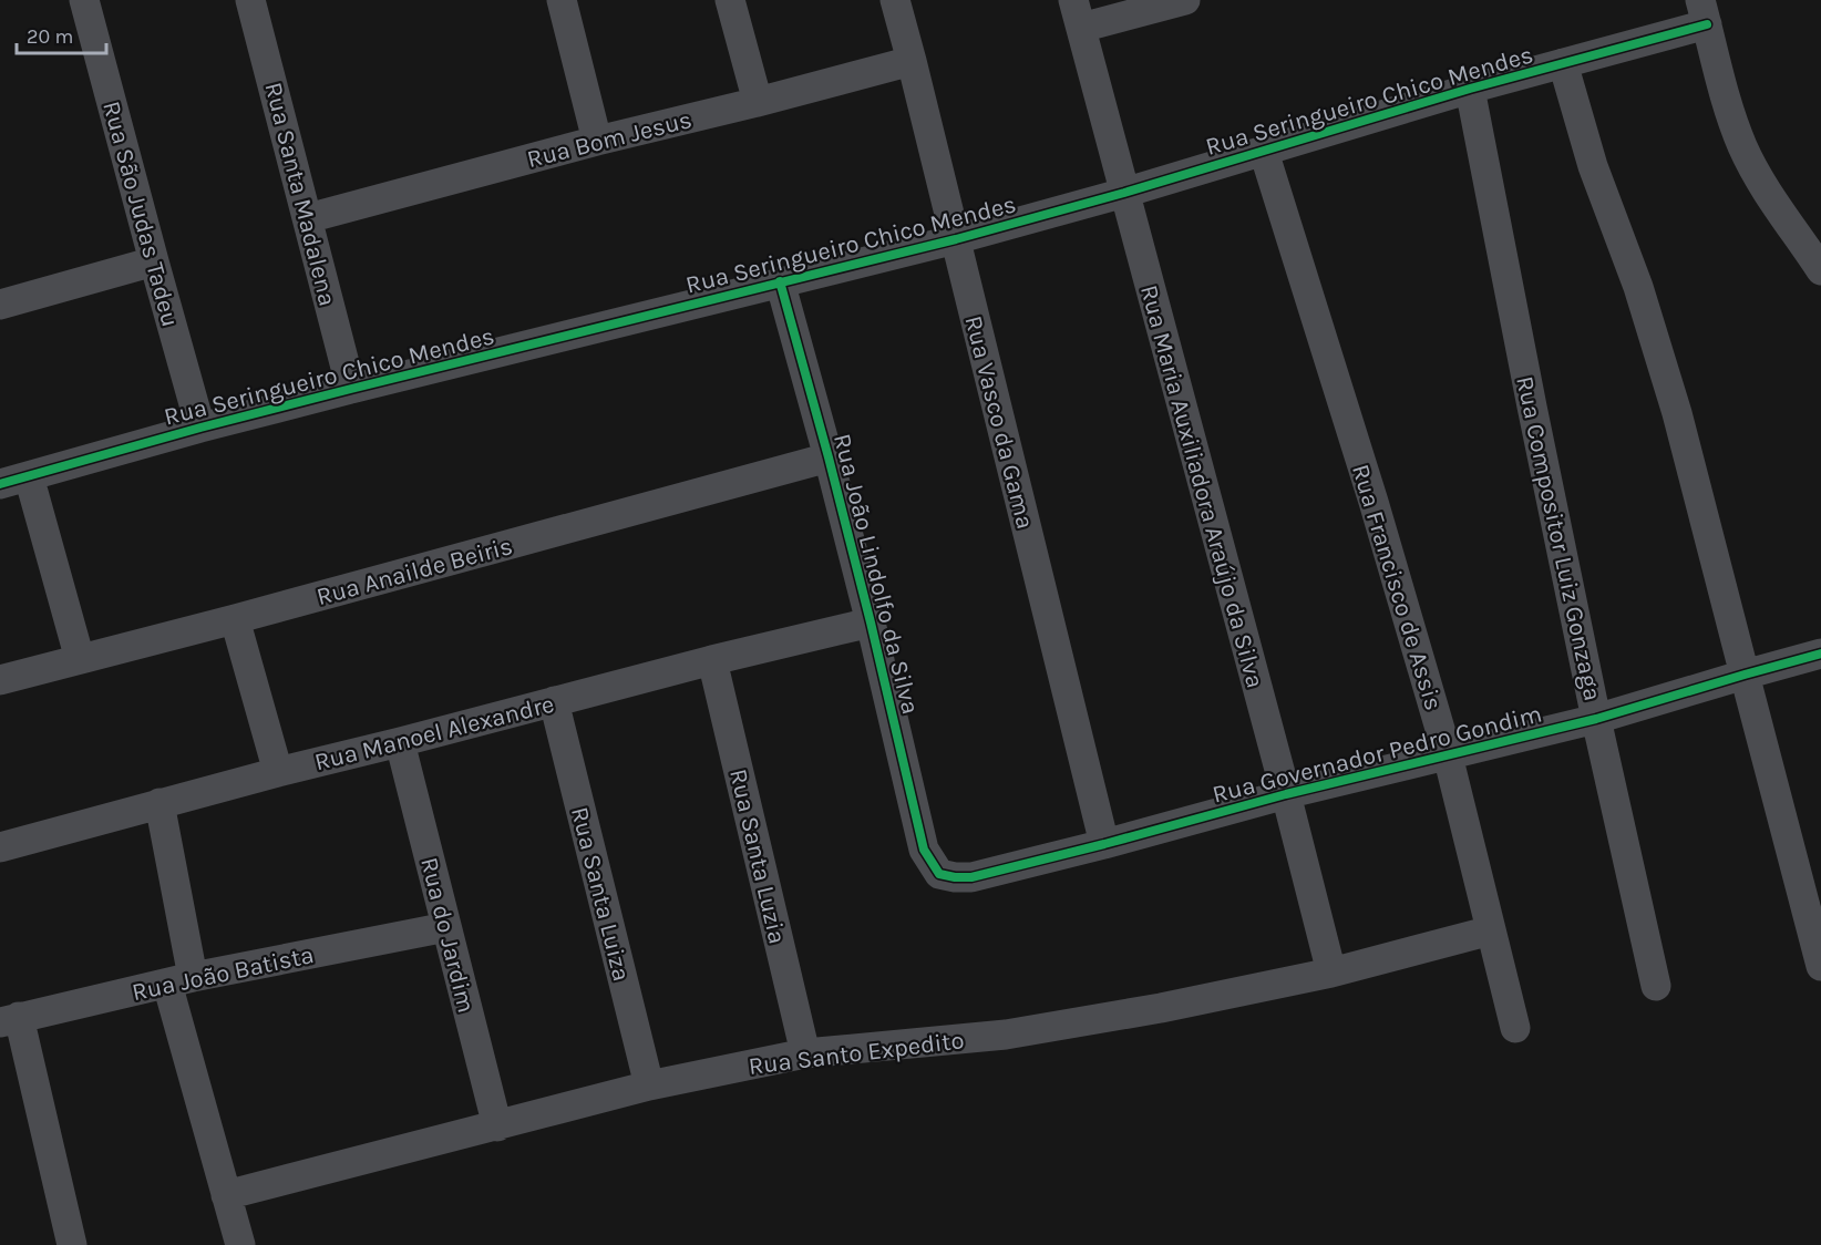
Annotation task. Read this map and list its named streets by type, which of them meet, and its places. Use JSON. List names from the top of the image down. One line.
{"streets":{"street":["Rua Seringueiro Chico Mendes","Rua Bom Jesus","Rua Santa Madalena","Rua São Judas Tadeu","Rua Vasco da Gama","Rua Maria Auxiliadora Araújo da Silva","Rua Compositor Luiz Gonzaga","Rua Anailde Beiris","Rua João Lindolfo da Silva","Rua Francisco de Assis","Rua Manoel Alexandre","Rua Governador Pedro Gondim","Rua Santa Luzia","Rua Santa Luiza","Rua do Jardim","Rua João Batista","Rua Santo Expedito"]},"crossings":[["Rua Seringueiro Chico Mendes","Rua Santa Madalena"],["Rua Seringueiro Chico Mendes","Rua São Judas Tadeu"],["Rua Seringueiro Chico Mendes","Rua Vasco da Gama"],["Rua Seringueiro Chico Mendes","Rua Maria Auxiliadora Araújo da Silva"],["Rua Seringueiro Chico Mendes","Rua Compositor Luiz Gonzaga"],["Rua Seringueiro Chico Mendes","Rua João Lindolfo da Silva"],["Rua Seringueiro Chico Mendes","Rua Francisco de Assis"],["Rua Bom Jesus","Rua Santa Madalena"],["Rua Bom Jesus","Rua Vasco da Gama"],["Rua Vasco da Gama","Rua Governador Pedro Gondim"],["Rua Maria Auxiliadora Araújo da Silva","Rua Governador Pedro Gondim"],["Rua Maria Auxiliadora Araújo da Silva","Rua Santo Expedito"],["Rua Compositor Luiz Gonzaga","Rua Governador Pedro Gondim"],["Rua Anailde Beiris","Rua João Lindolfo da Silva"],["Rua João Lindolfo da Silva","Rua Manoel Alexandre"],["Rua João Lindolfo da Silva","Rua Governador Pedro Gondim"],["Rua Francisco de Assis","Rua Governador Pedro Gondim"],["Rua Francisco de Assis","Rua Santo Expedito"],["Rua Manoel Alexandre","Rua Santa Luzia"],["Rua Manoel Alexandre","Rua Santa Luiza"],["Rua Manoel Alexandre","Rua do Jardim"],["Rua Santa Luzia","Rua Santo Expedito"],["Rua Santa Luiza","Rua Santo Expedito"],["Rua do Jardim","Rua João Batista"],["Rua do Jardim","Rua Santo Expedito"]],"scale_bar":"20 m"}
